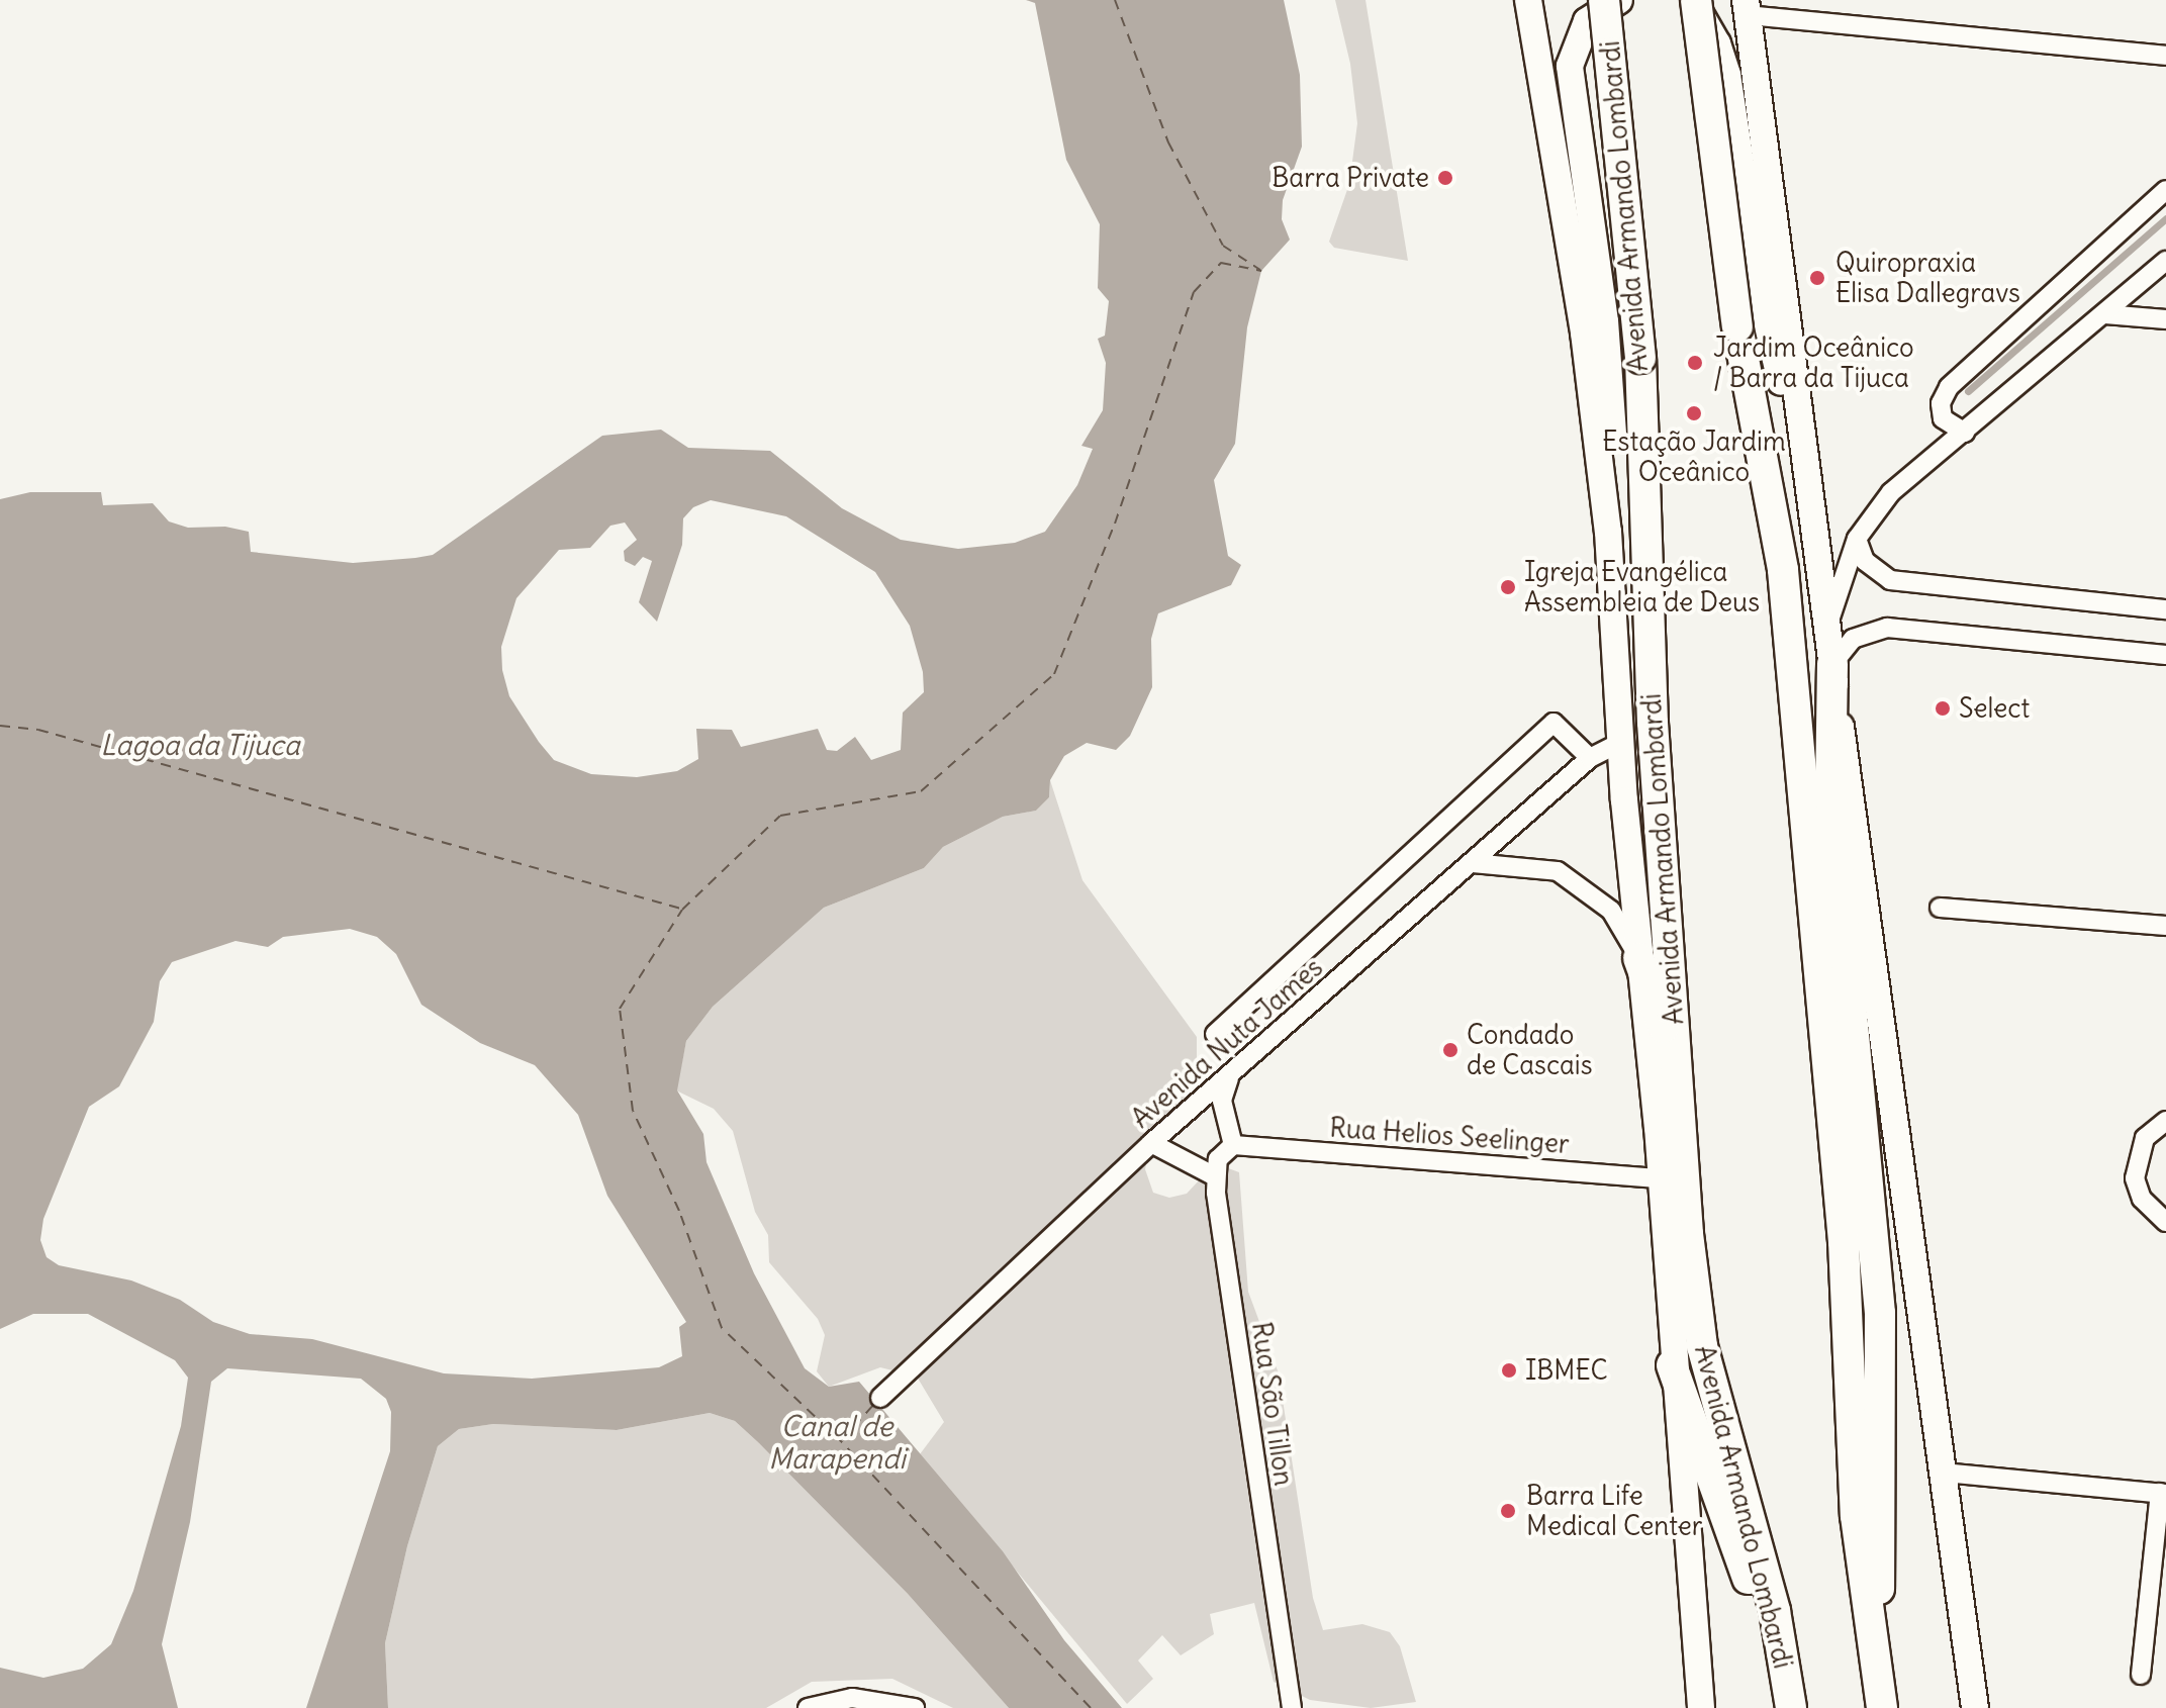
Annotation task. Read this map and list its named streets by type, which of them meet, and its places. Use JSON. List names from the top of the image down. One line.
{"streets":{"highway":["Avenida Armando Lombardi"],"street":["Avenida Nuta James","Rua Helios Seelinger","Rua São Tillon"]},"crossings":[["Avenida Armando Lombardi","Avenida Nuta James"],["Avenida Armando Lombardi","Rua Helios Seelinger"]],"water":["Lagoa da Tijuca","Canal de Marapendi"],"places":["Barra Private","Quiropraxia Elisa Dallegravs","Jardim Oceânico / Barra da Tijuca","Estação Jardim Oceânico","Igreja Evangélica Assembleia de Deus","Select","Condado de Cascais","IBMEC","Barra Life Medical Center"]}
